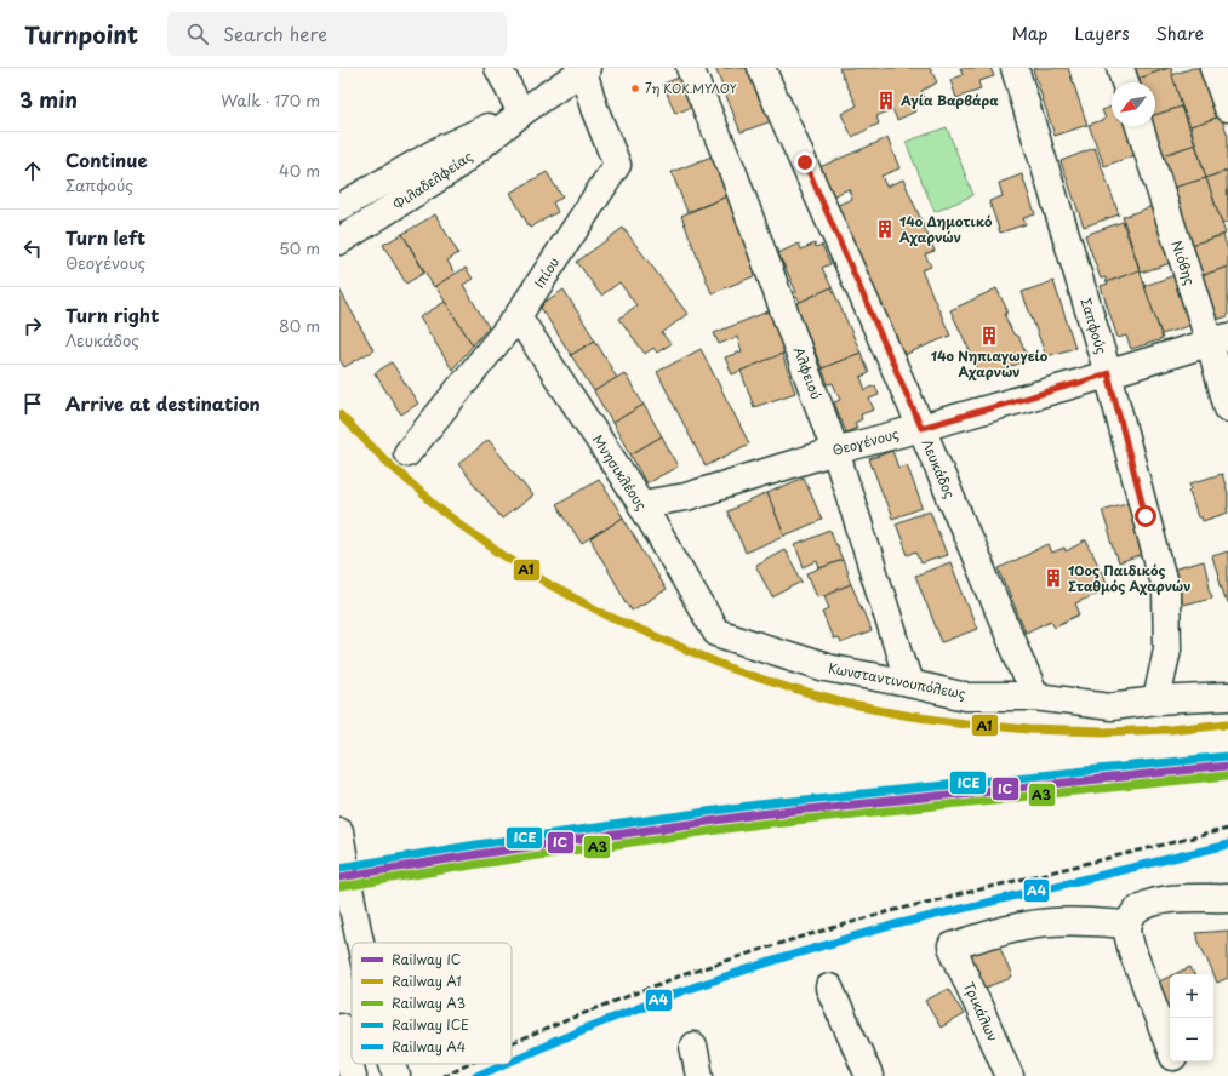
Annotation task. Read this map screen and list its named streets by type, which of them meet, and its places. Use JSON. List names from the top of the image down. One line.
{"streets":{"main road":["Φιλαδελφείας","Νιόβης","Ιπίου","Σαπφούς","Αλφειού","Θεογένους","Λευκάδος","Μνησικλέους","Κωνσταντινουπόλεως","Τρικάλων"]},"crossings":[["Φιλαδελφείας","Ιπίου"],["Νιόβης","Θεογένους"],["Ιπίου","Μνησικλέους"],["Σαπφούς","Θεογένους"],["Σαπφούς","Κωνσταντινουπόλεως"],["Αλφειού","Θεογένους"],["Αλφειού","Κωνσταντινουπόλεως"],["Θεογένους","Λευκάδος"],["Θεογένους","Μνησικλέους"],["Λευκάδος","Κωνσταντινουπόλεως"],["Μνησικλέους","Κωνσταντινουπόλεως"]],"places":{"other":["7η ΚΟΚ.ΜΥΛΟΥ"],"building":["Αγία Βαρβάρα","14ο Δημοτικό Αχαρνών","14ο Νηπιαγωγείο Αχαρνών","10ος Παιδικός Σταθμός Αχαρνών"]},"lines":["rail line A1","rail line ICE","rail line IC","rail line A3","rail line A4"],"legend":["Railway IC","Railway A1","Railway A3","Railway ICE","Railway A4"],"north":"bottom left","page":{"header":"Turnpoint","search":"Search here","nav":["Map","Layers","Share"],"heading":["3 min","Walk · 170 m"],"list":[["Continue","Σαπφούς","40 m"],["Turn left","Θεογένους","50 m"],["Turn right","Λευκάδος","80 m"],"Arrive at destination"],"map_buttons":["+","−"]}}
